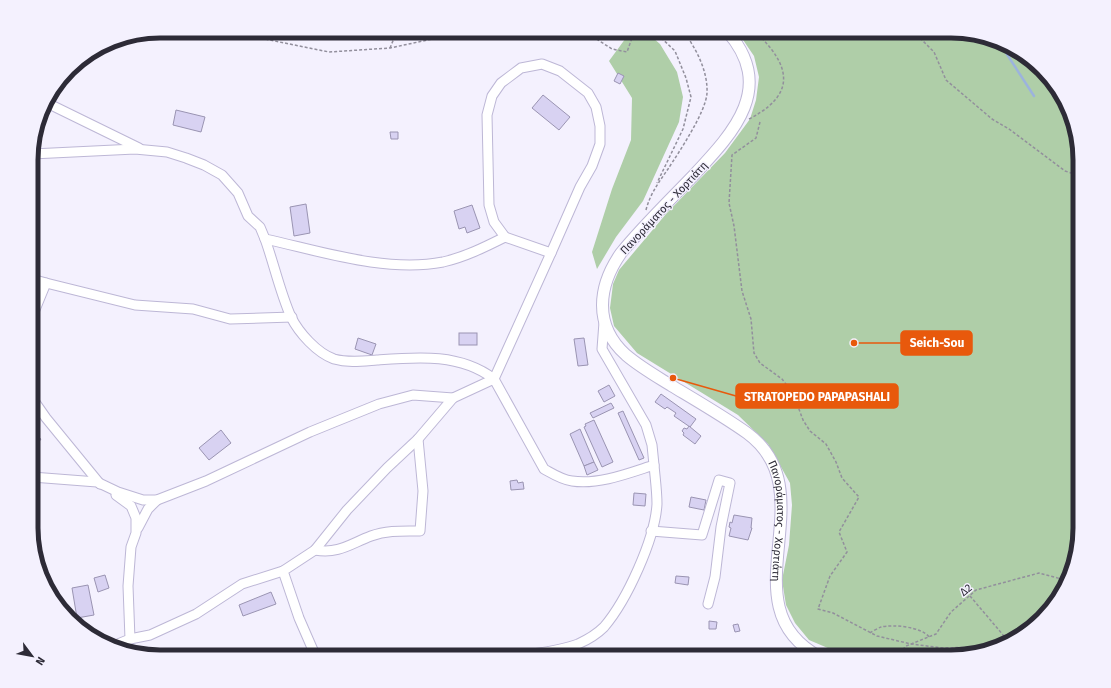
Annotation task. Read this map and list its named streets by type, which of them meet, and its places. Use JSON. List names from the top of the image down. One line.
{"streets":{"main road":["Πανοράματος - Χορτιάτη"],"path":["Δ2"]},"places":["Seich-Sou","STRATOPEDO PAPAPASHALI"],"north":"bottom right"}
